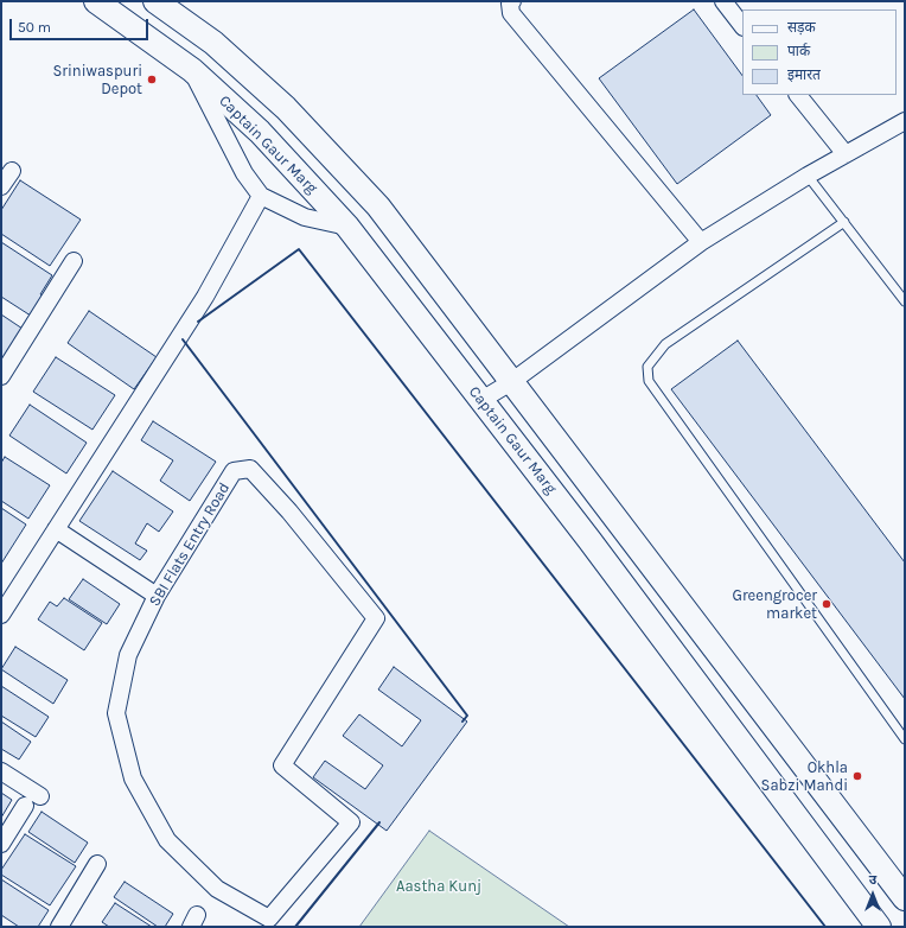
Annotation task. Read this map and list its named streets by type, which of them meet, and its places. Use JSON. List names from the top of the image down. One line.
{"streets":{"main road":["Captain Gaur Marg"],"street":["SBI Flats Entry Road"]},"parks":["Aastha Kunj"],"places":["Sriniwaspuri Depot","Greengrocer market","Okhla Sabzi Mandi"],"legend":["सड़क","पार्क","इमारत"],"scale_bar":"50 m","north":"top"}
